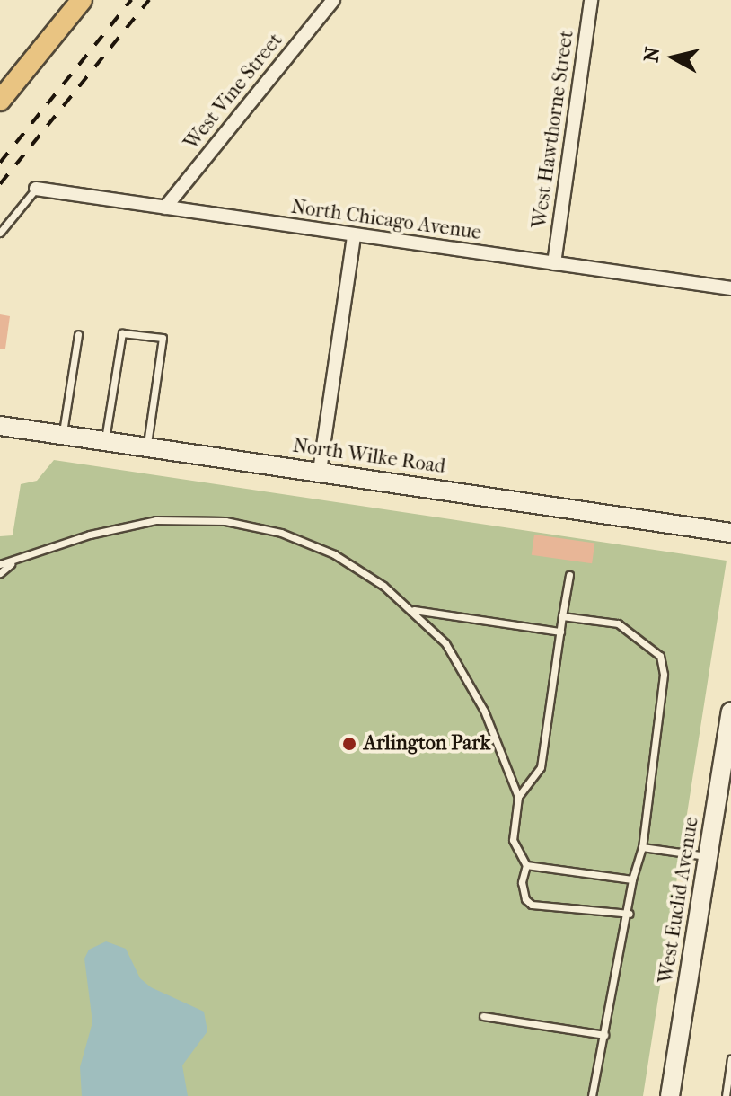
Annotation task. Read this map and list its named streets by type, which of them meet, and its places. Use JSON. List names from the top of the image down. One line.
{"streets":{"main road":["North Wilke Road","West Euclid Avenue"],"street":["West Vine Street","West Hawthorne Street","North Chicago Avenue"]},"crossings":[["West Vine Street","North Chicago Avenue"],["West Hawthorne Street","North Chicago Avenue"]],"places":["Arlington Park"],"north":"left"}
